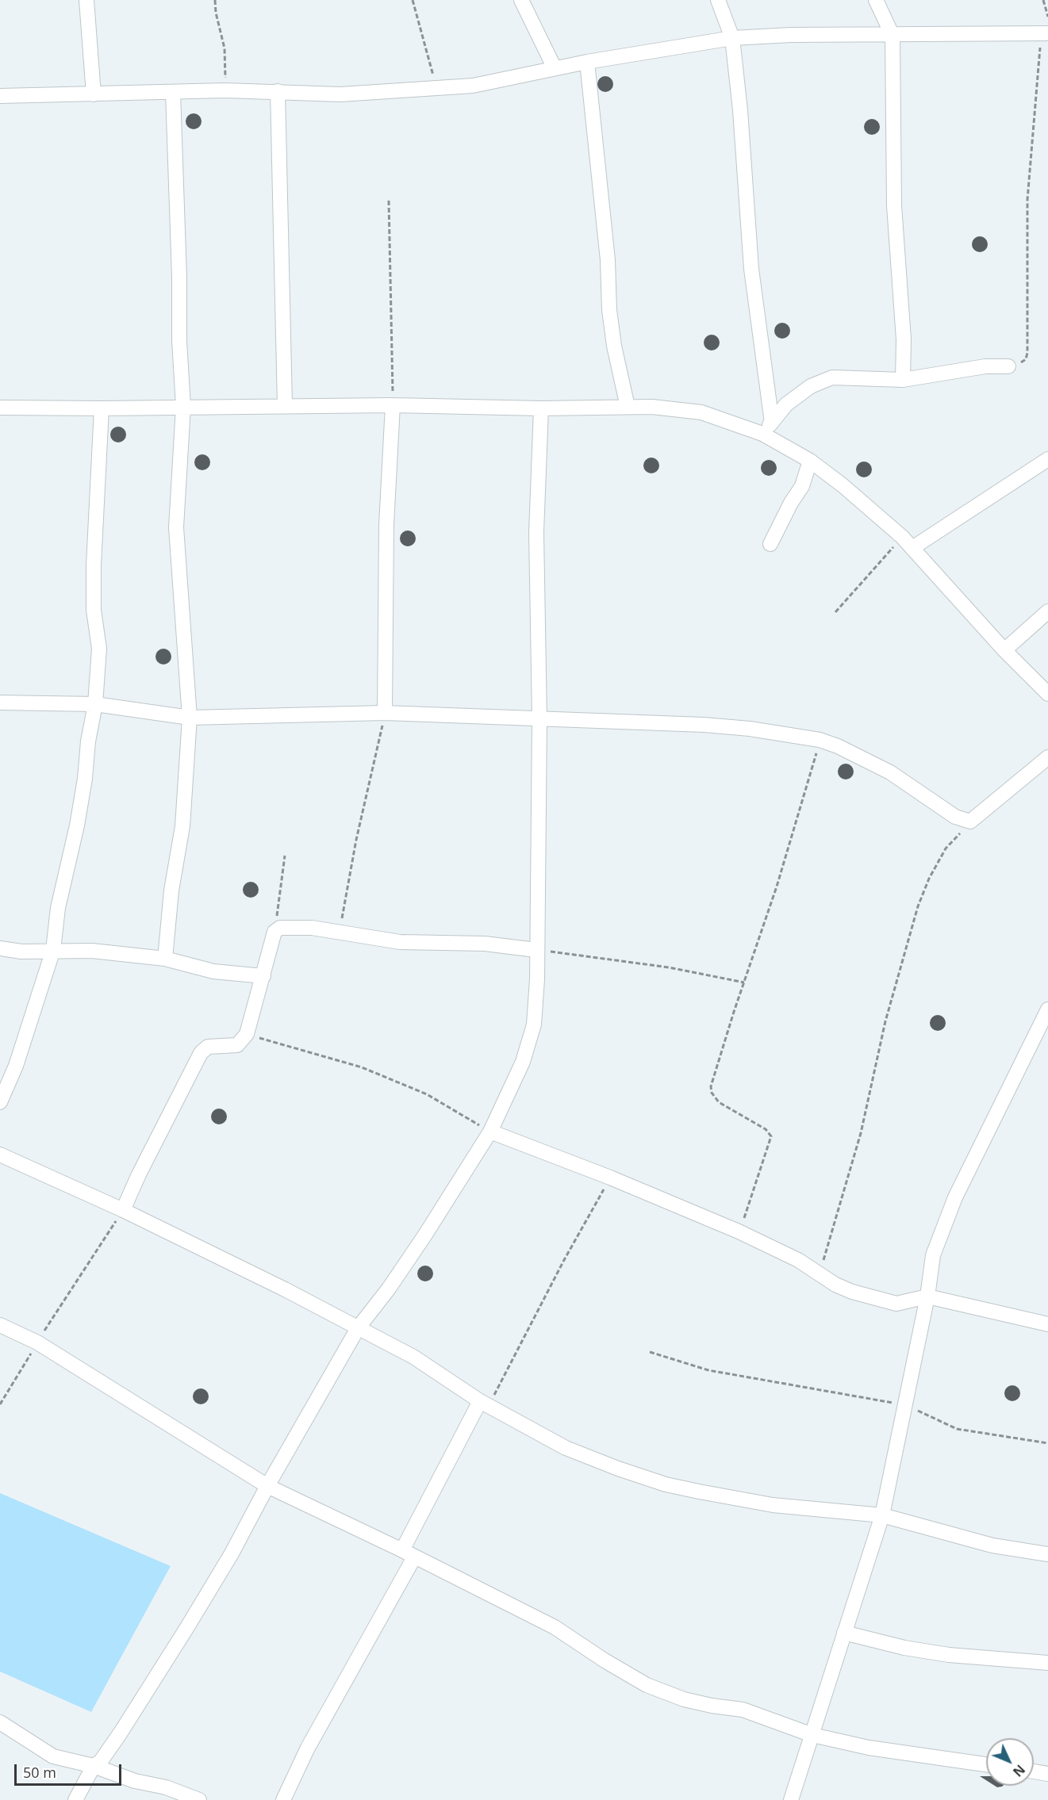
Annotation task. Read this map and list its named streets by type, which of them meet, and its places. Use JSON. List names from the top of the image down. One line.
{"scale_bar":"50 m","north":"bottom right"}
